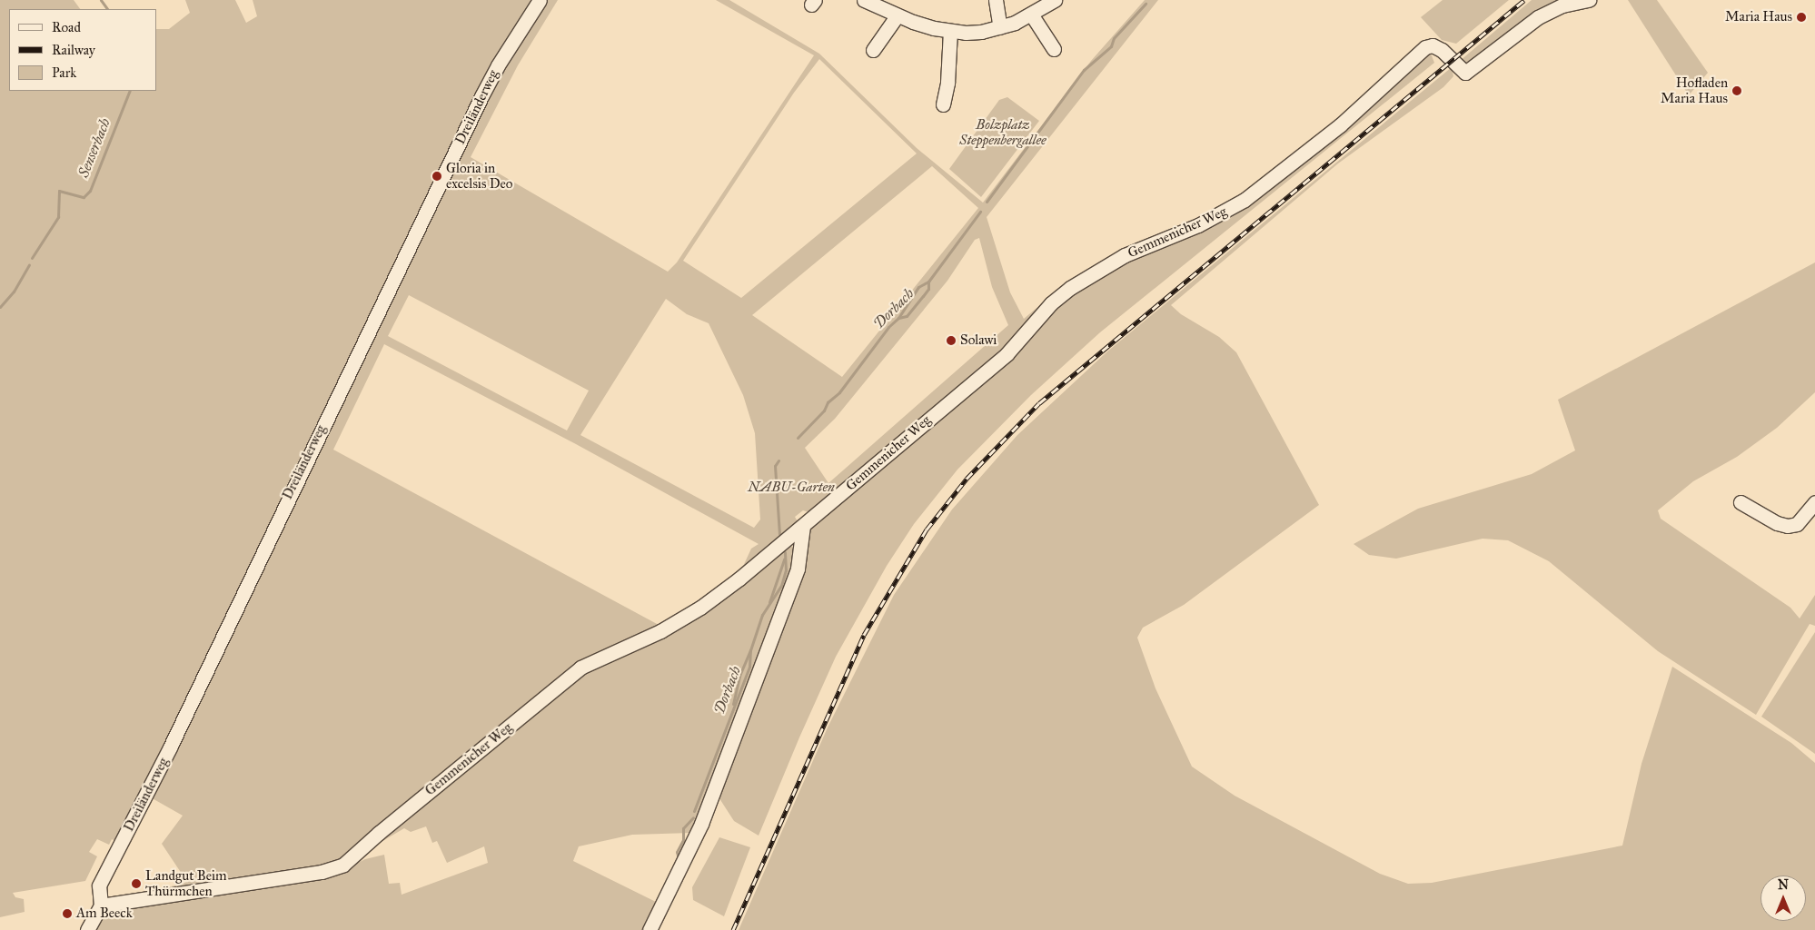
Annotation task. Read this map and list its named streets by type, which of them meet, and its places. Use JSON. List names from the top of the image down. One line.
{"streets":{"street":["Dreiländerweg","Gemmenicher Weg"]},"crossings":[["Dreiländerweg","Gemmenicher Weg"]],"water":["Senserbach","Dorbach"],"parks":["Bolzplatz Steppenbergallee","NABU-Garten"],"places":["Maria Haus","Hofladen Maria Haus","Gloria in excelsis Deo","Solawi","Landgut Beim Thürmchen","Am Beeck"],"legend":["Road","Railway","Park"],"north":"top"}
